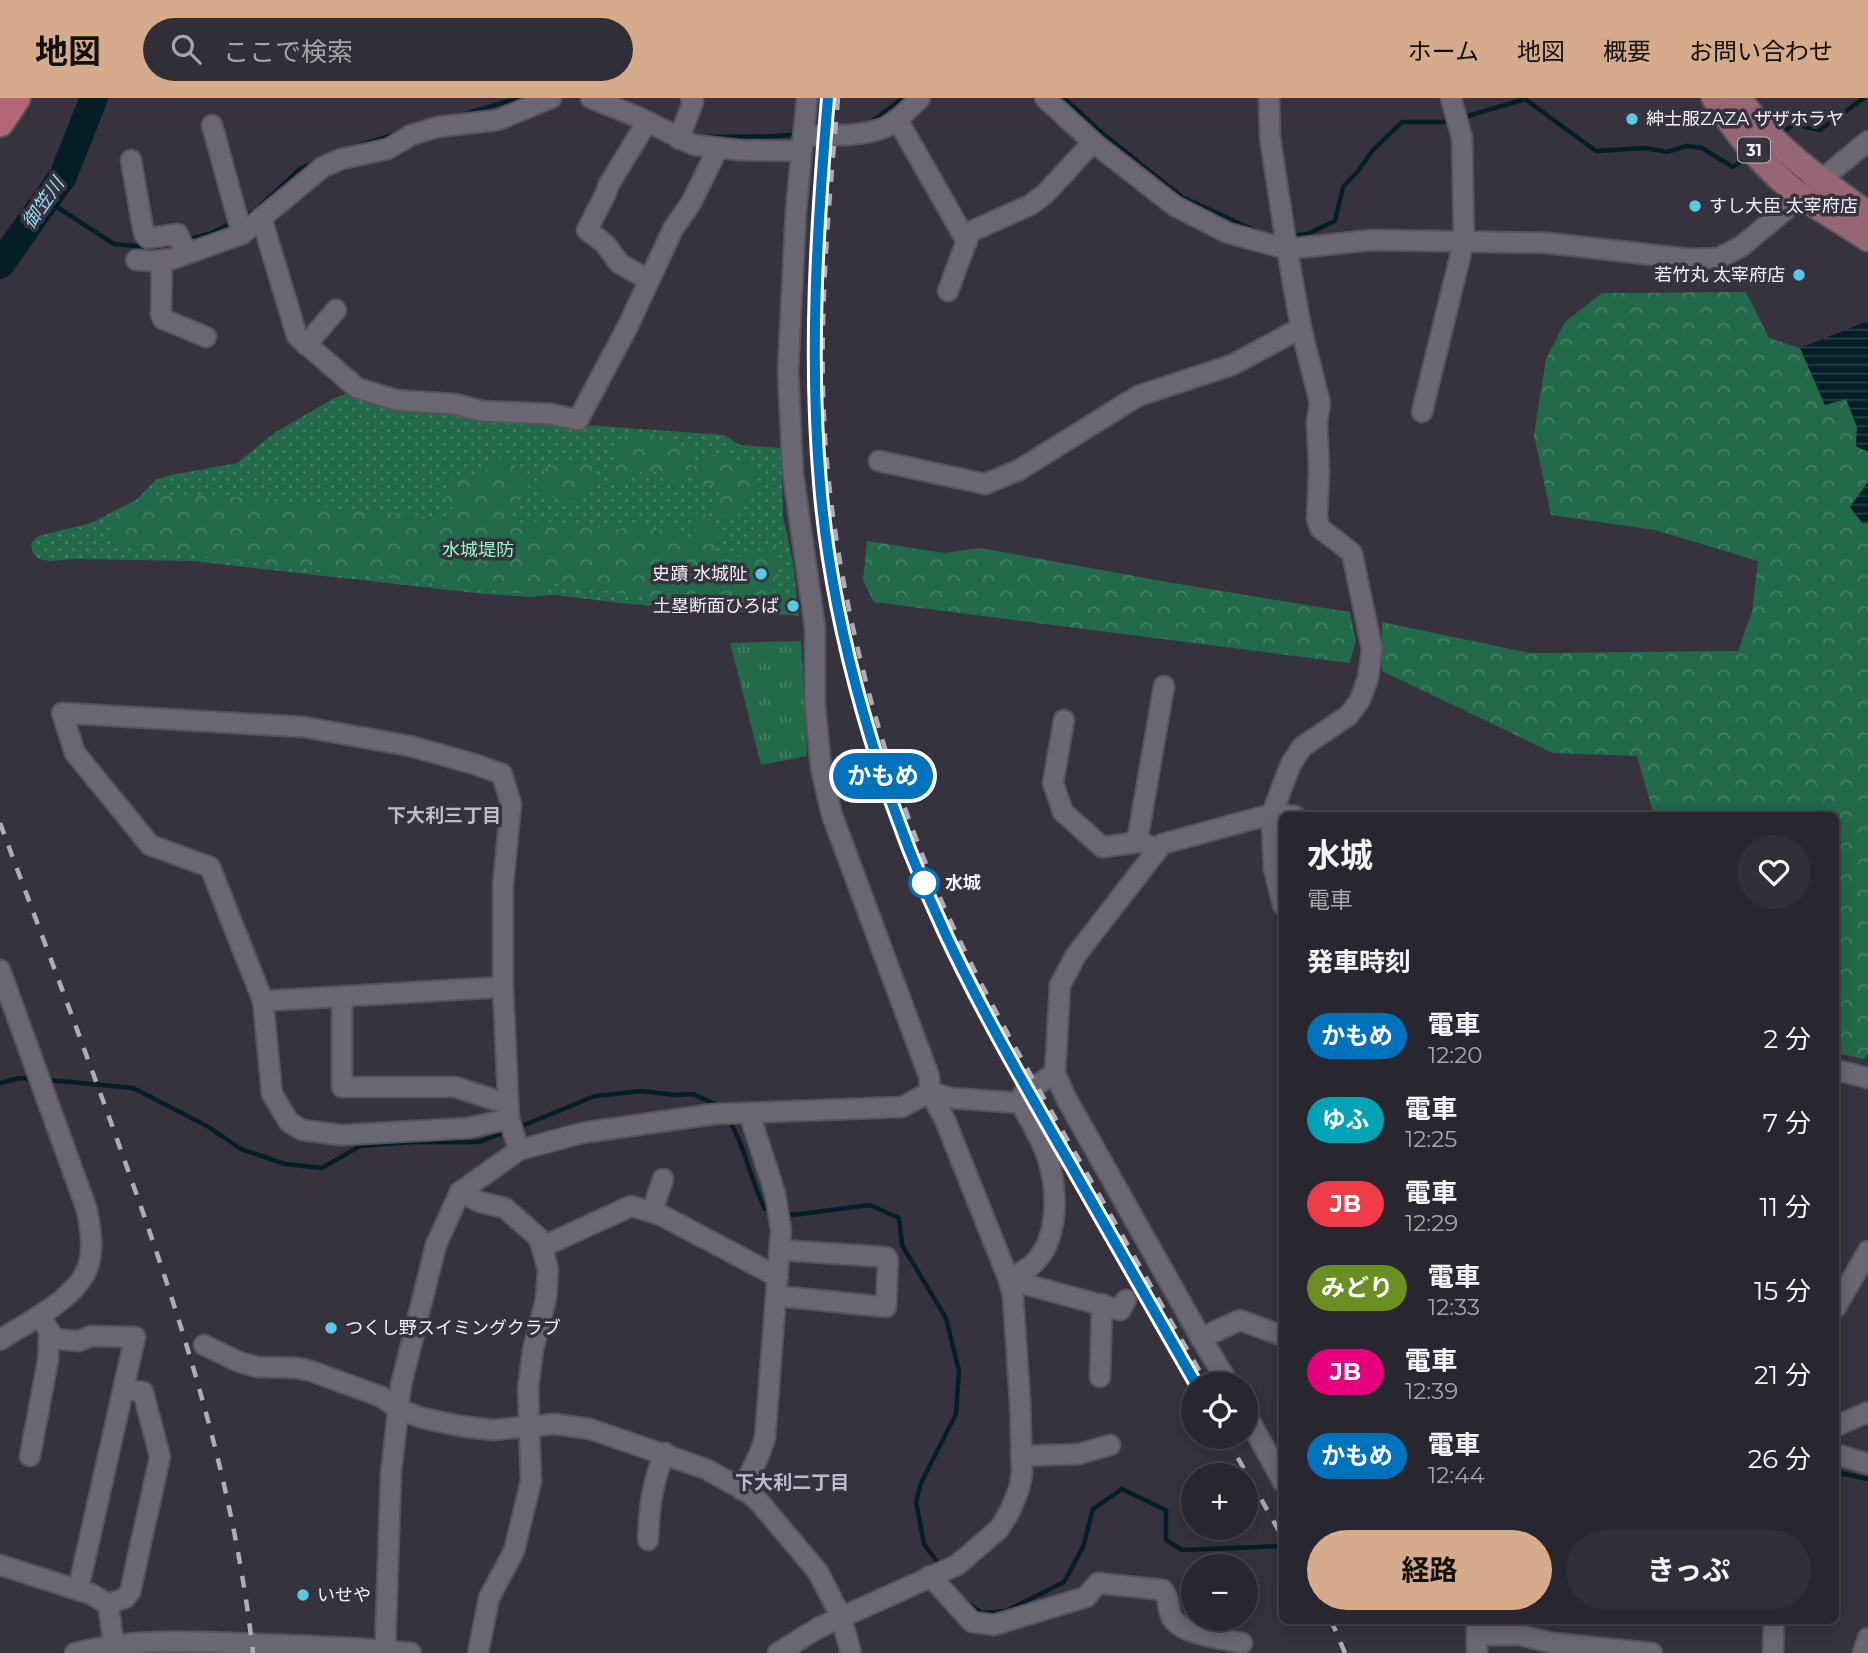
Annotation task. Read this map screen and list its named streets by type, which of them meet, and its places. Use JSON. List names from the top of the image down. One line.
{"streets":{"main road":["31"]},"districts":["下大利三丁目","下大利二丁目"],"water":["御笠川"],"parks":["水城堤防"],"places":["紳士服ZAZA ザザホラヤ","すし大臣 太宰府店","若竹丸 太宰府店","史蹟 水城阯","土塁断面ひろば","水城","つくし野スイミングクラブ","いせや"],"page":{"header":"地図","search":"ここで検索","nav":["ホーム","地図","概要","お問い合わせ"],"on_map":"かもめ","heading":[["水城","電車"],"発車時刻"],"list":[{"mark":"かもめ","name":"電車","note":"12:20","value":"2 分"},{"mark":"ゆふ","name":"電車","note":"12:25","value":"7 分"},{"mark":"JB","name":"電車","note":"12:29","value":"11 分"},{"mark":"みどり","name":"電車","note":"12:33","value":"15 分"},{"mark":"JB","name":"電車","note":"12:39","value":"21 分"},{"mark":"かもめ","name":"電車","note":"12:44","value":"26 分"}],"map_buttons":["+","−"],"buttons":["経路","きっぷ"]}}
